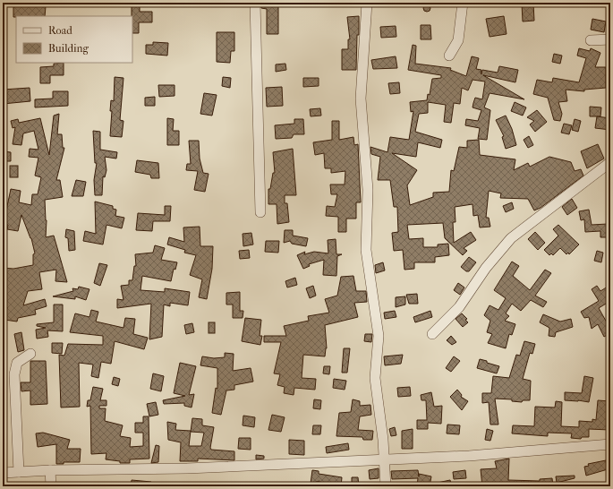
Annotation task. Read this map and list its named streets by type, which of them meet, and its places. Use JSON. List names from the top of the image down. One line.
{"legend":["Road","Building"]}
